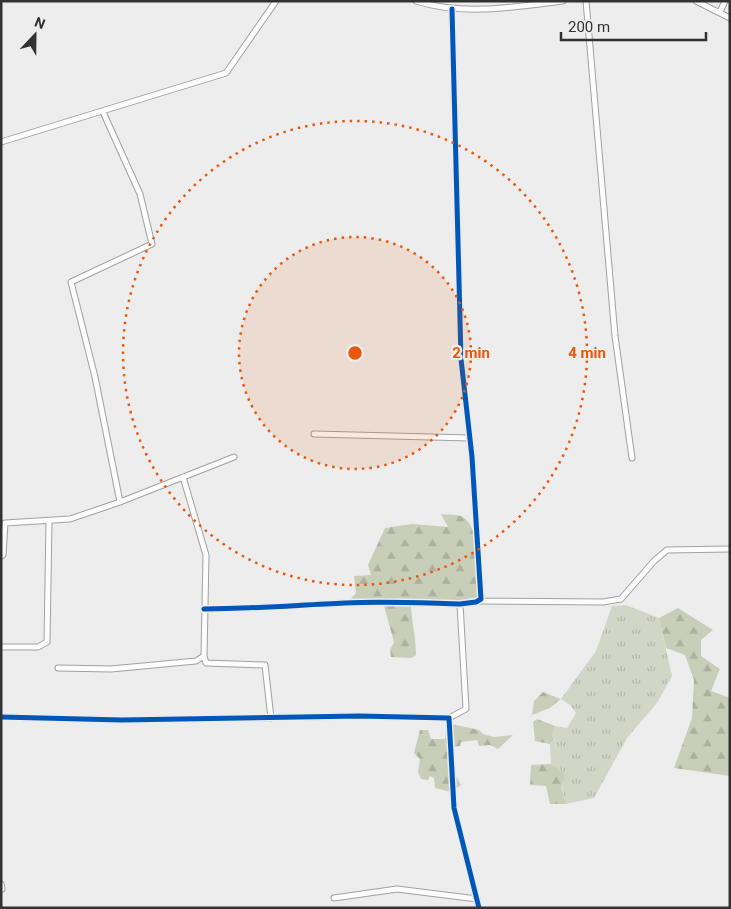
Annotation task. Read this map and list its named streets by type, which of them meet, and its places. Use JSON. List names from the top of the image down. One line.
{"scale_bar":"200 m","north":"top","rings":["2 min","4 min"]}
